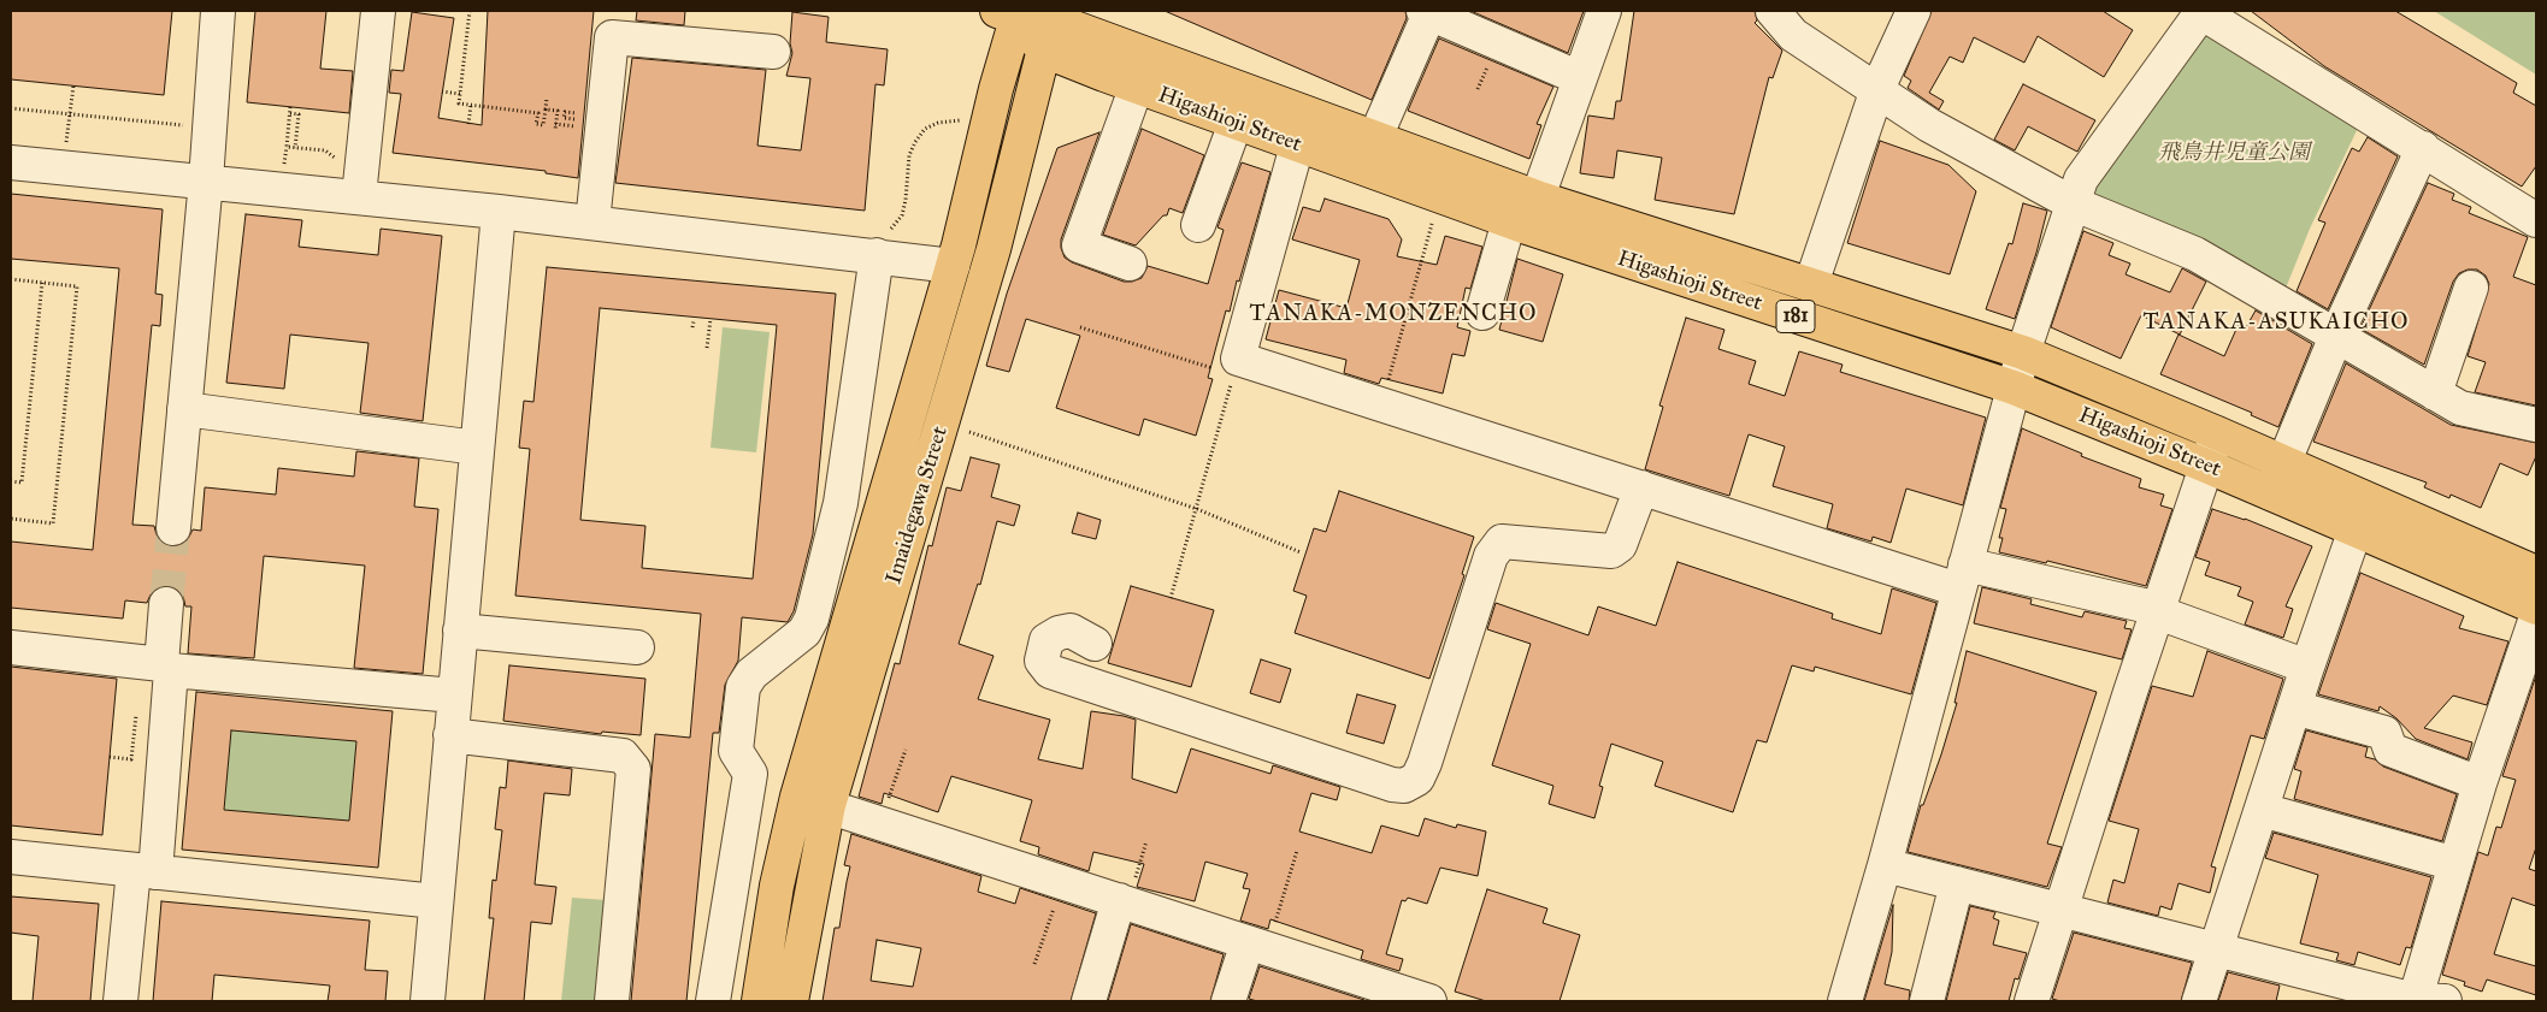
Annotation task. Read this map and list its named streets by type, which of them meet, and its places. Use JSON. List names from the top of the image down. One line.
{"streets":{"main road":["Higashioji Street","181","Imaidegawa Street"]},"crossings":[["Higashioji Street","Imaidegawa Street"]],"districts":["TANAKA-MONZENCHO","TANAKA-ASUKAICHO"],"parks":["飛鳥井児童公園"]}
